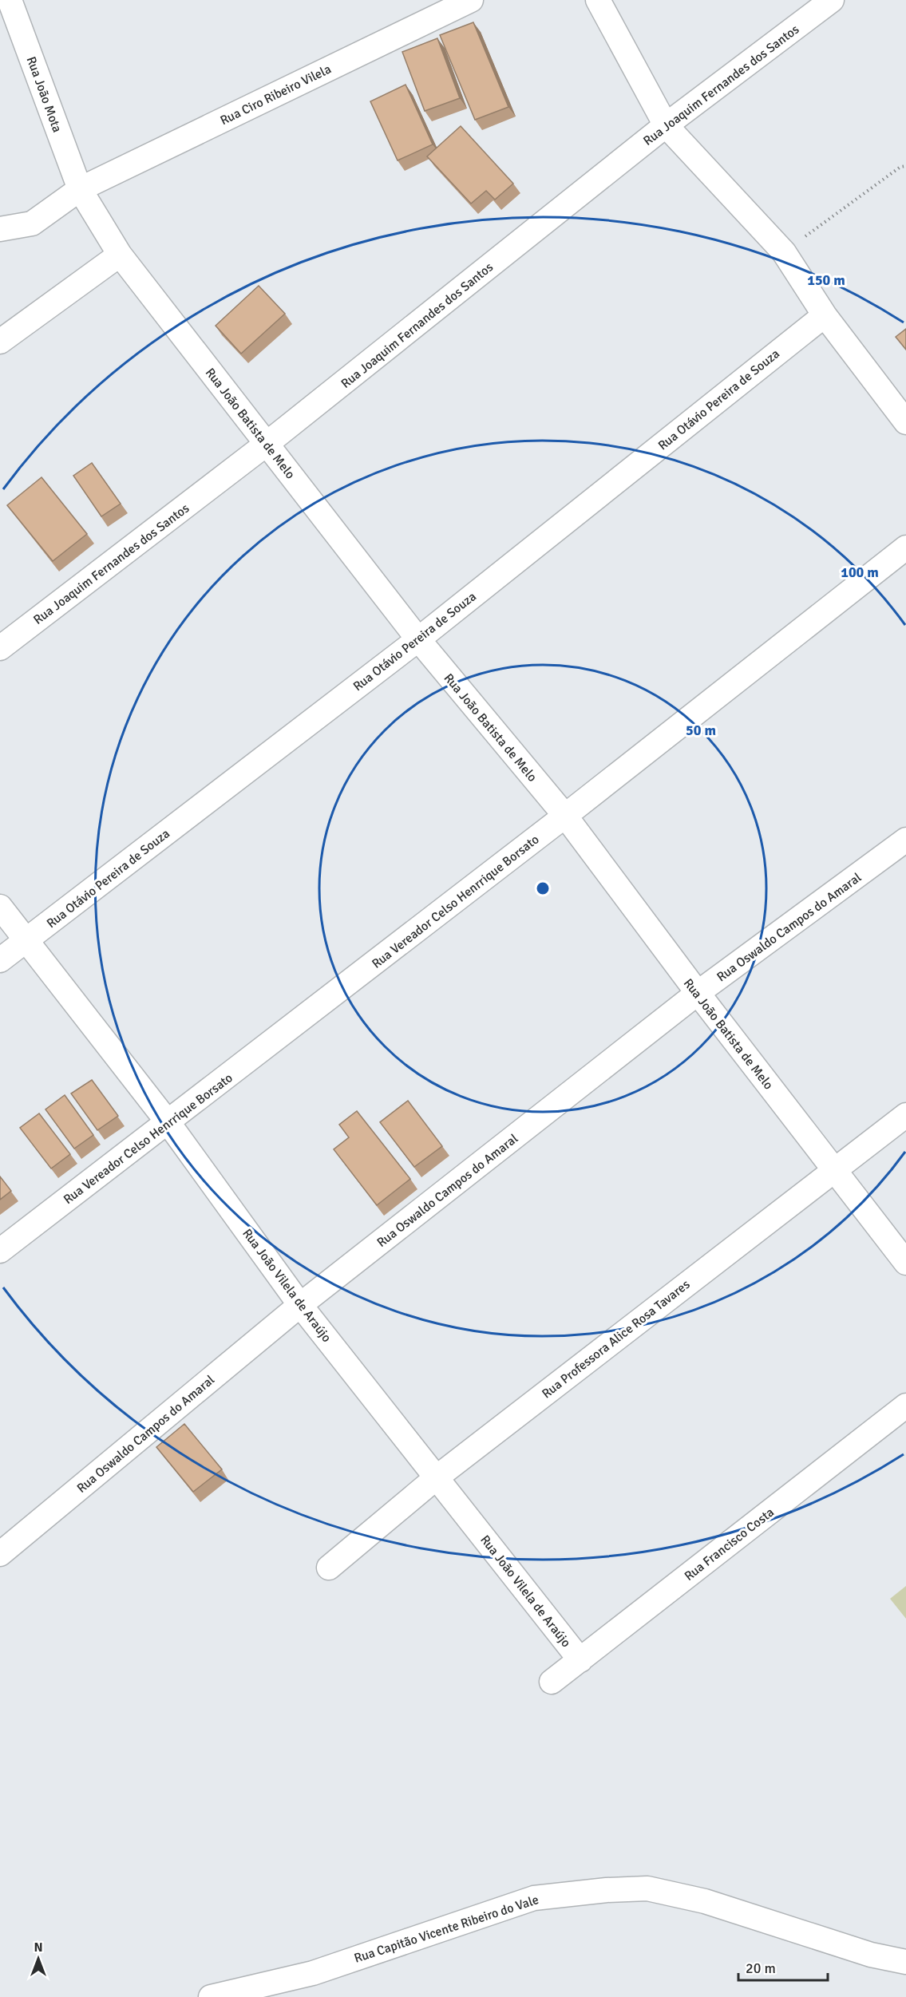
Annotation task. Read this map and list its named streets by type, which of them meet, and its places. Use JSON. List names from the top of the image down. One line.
{"streets":{"street":["Rua Joaquim Fernandes dos Santos","Rua João Mota","Rua Ciro Ribeiro Vilela","Rua Otávio Pereira de Souza","Rua João Batista de Melo","Rua Vereador Celso Henrrique Borsato","Rua Oswaldo Campos do Amaral","Rua João Vilela de Araújo","Rua Professora Alice Rosa Tavares","Rua Francisco Costa","Rua Capitão Vicente Ribeiro do Vale"]},"crossings":[["Rua Joaquim Fernandes dos Santos","Rua João Batista de Melo"],["Rua João Mota","Rua Ciro Ribeiro Vilela"],["Rua João Mota","Rua João Batista de Melo"],["Rua Ciro Ribeiro Vilela","Rua João Batista de Melo"],["Rua Otávio Pereira de Souza","Rua João Batista de Melo"],["Rua Otávio Pereira de Souza","Rua João Vilela de Araújo"],["Rua João Batista de Melo","Rua Vereador Celso Henrrique Borsato"],["Rua João Batista de Melo","Rua Oswaldo Campos do Amaral"],["Rua João Batista de Melo","Rua Professora Alice Rosa Tavares"],["Rua Vereador Celso Henrrique Borsato","Rua João Vilela de Araújo"],["Rua Oswaldo Campos do Amaral","Rua João Vilela de Araújo"],["Rua João Vilela de Araújo","Rua Professora Alice Rosa Tavares"],["Rua João Vilela de Araújo","Rua Francisco Costa"]],"scale_bar":"20 m","north":"top","rings":["150 m","100 m","50 m"]}
